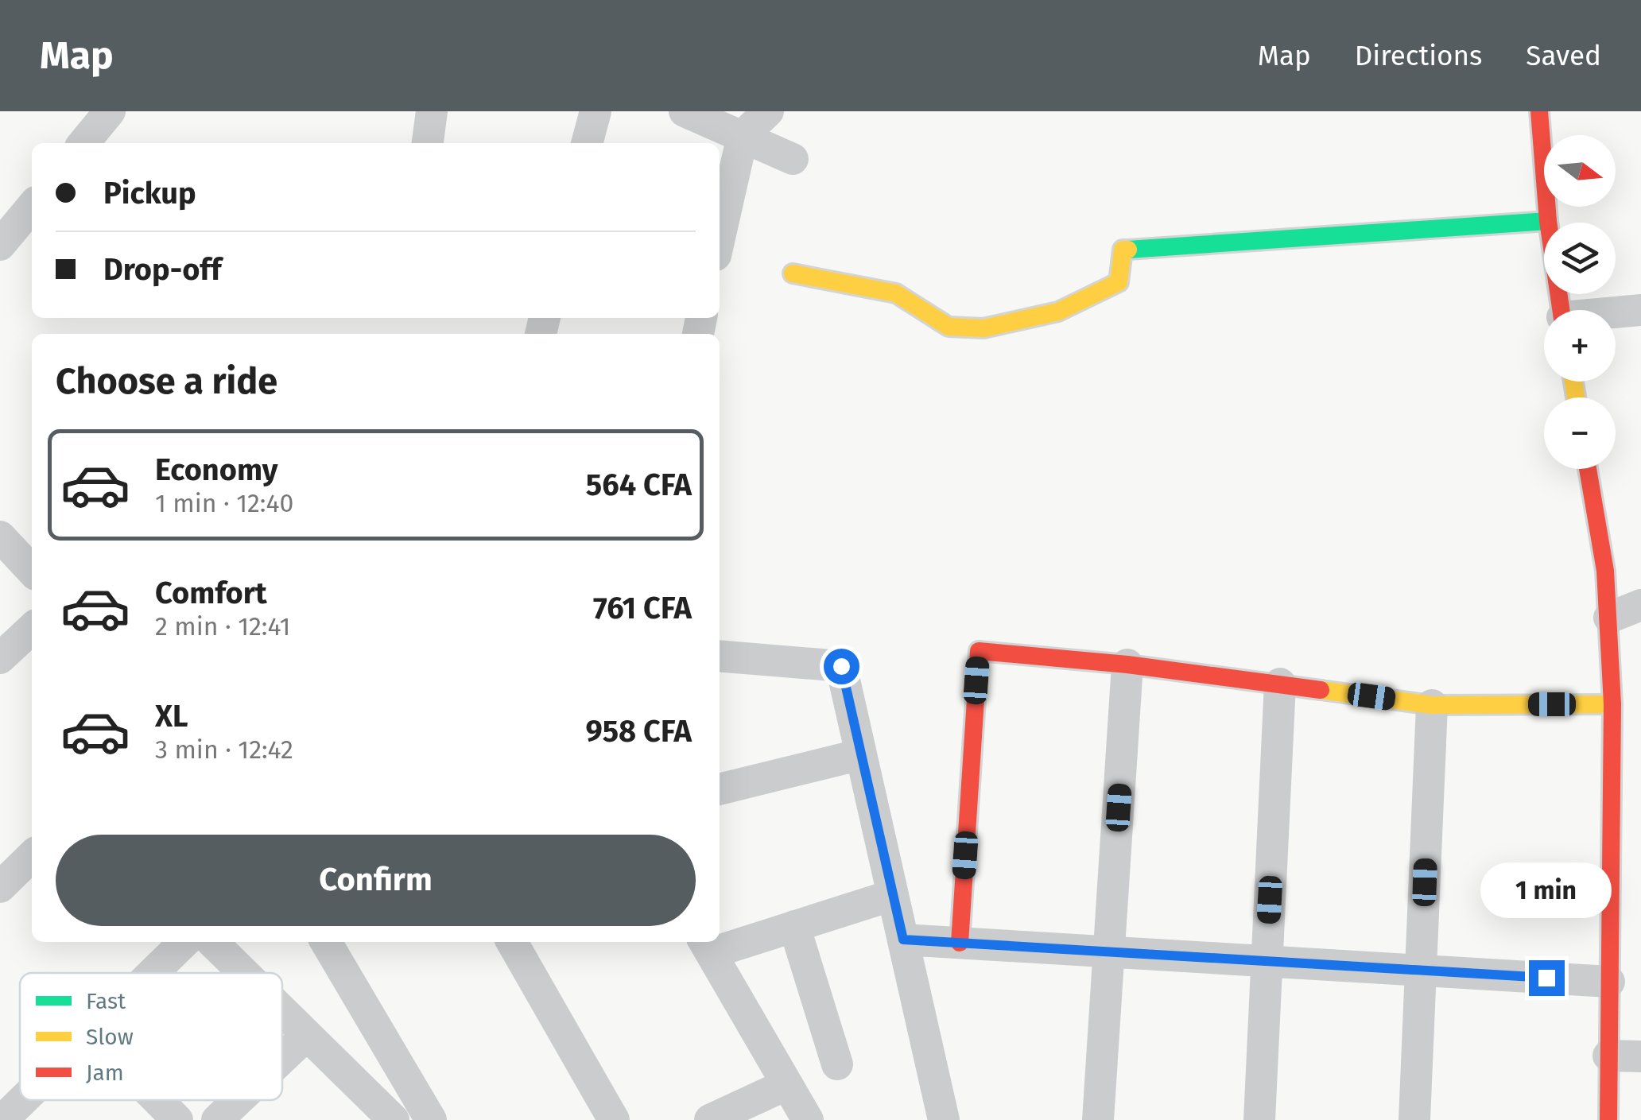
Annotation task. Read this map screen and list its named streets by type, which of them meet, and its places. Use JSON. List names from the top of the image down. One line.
{"legend":["Fast","Slow","Jam"],"north":"right","page":{"header":"Map","nav":["Map","Directions","Saved"],"map_buttons":["+","−"],"banner":["Pickup","Drop-off"],"heading":"Choose a ride","list":[{"name":"Economy","note":"1 min · 12:40","value":"564 CFA"},{"name":"Comfort","note":"2 min · 12:41","value":"761 CFA"},{"name":"XL","note":"3 min · 12:42","value":"958 CFA"}],"buttons":"Confirm","bubble":"1 min"}}
